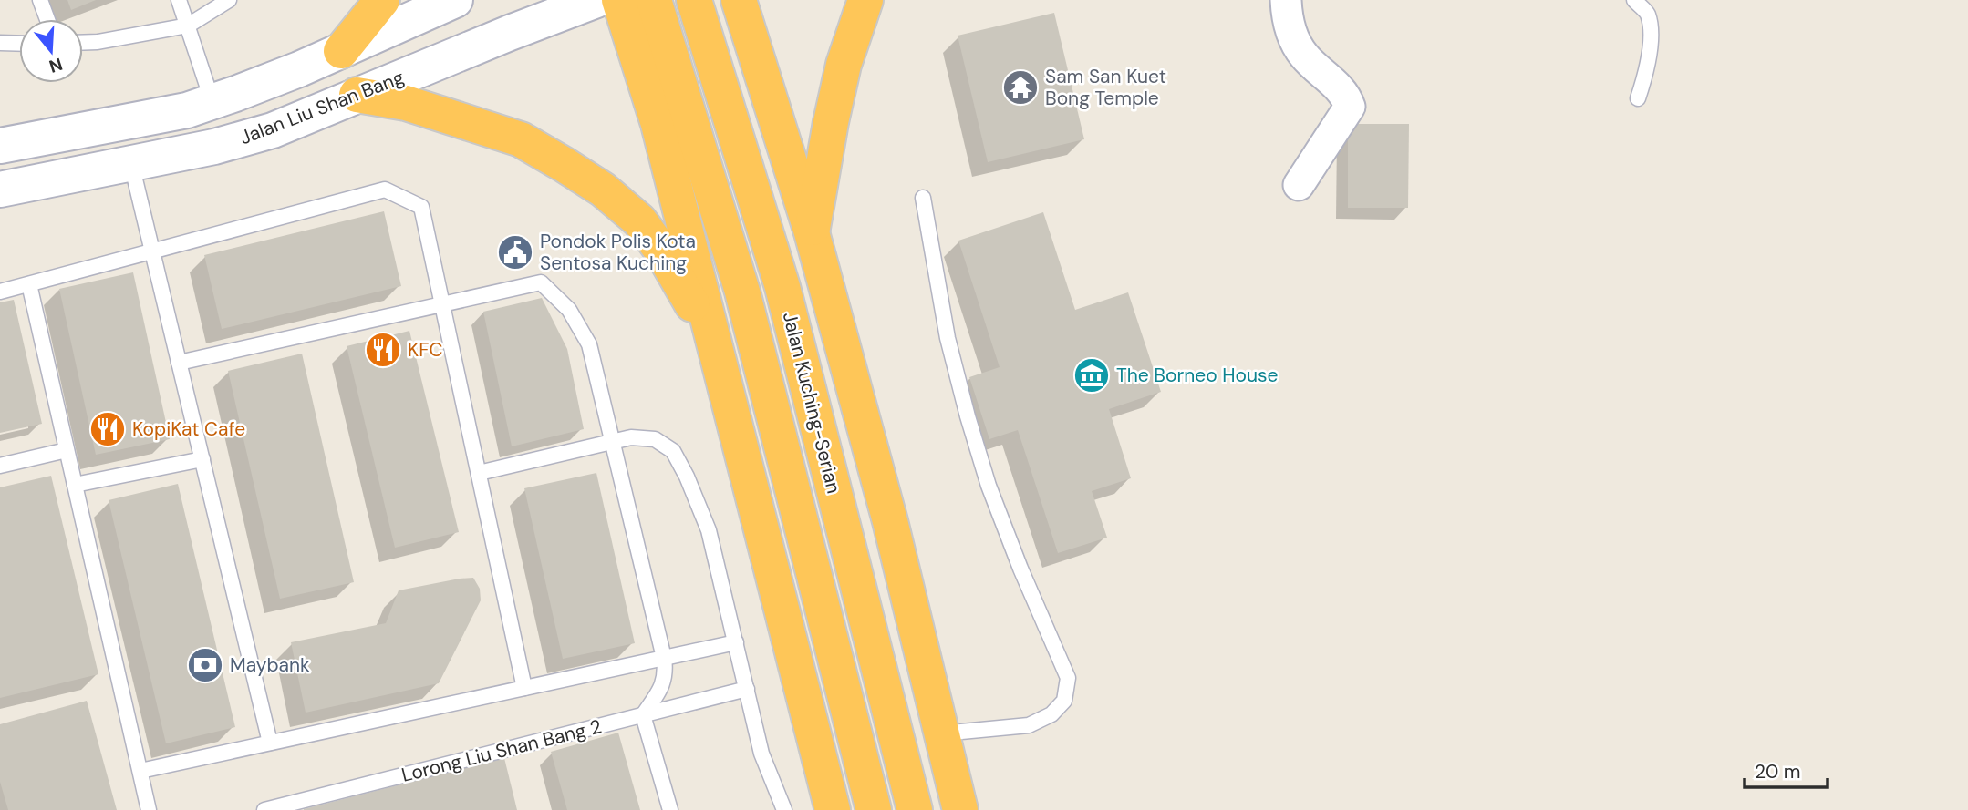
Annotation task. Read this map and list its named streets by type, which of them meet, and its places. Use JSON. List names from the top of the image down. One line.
{"streets":{"highway":["Jalan Kuching-Serian"],"main road":["Jalan Liu Shan Bang"],"lane":["Lorong Liu Shan Bang 2"]},"places":{"temple":["Sam San Kuet Bong Temple"],"public building":["Pondok Polis Kota Sentosa Kuching"],"restaurant":["KFC","KopiKat Cafe"],"museum":["The Borneo House"],"bank":["Maybank"]},"scale_bar":"20 m","north":"bottom"}
